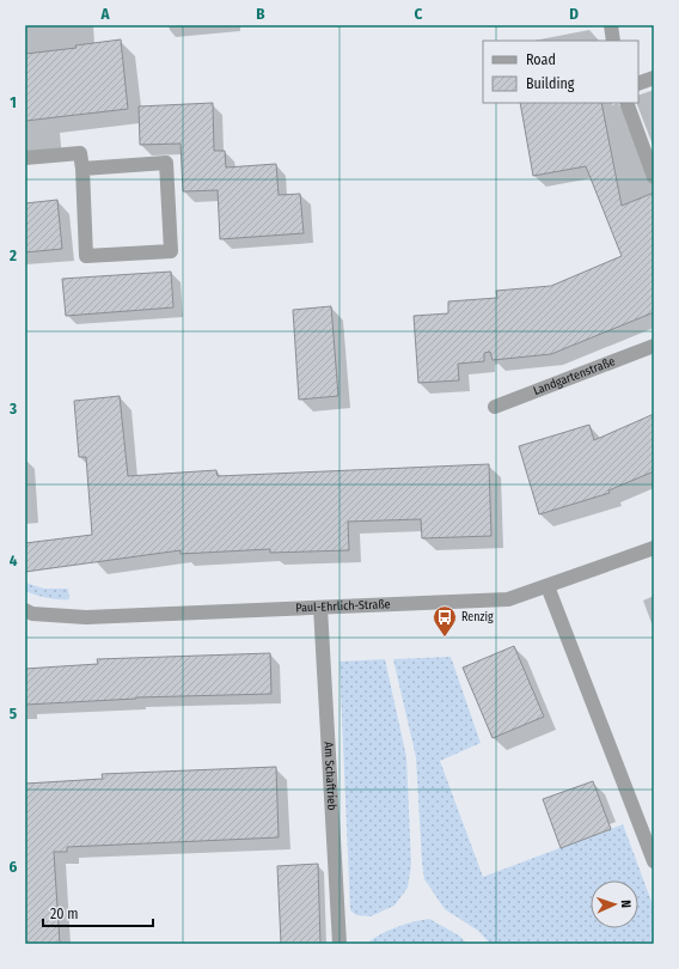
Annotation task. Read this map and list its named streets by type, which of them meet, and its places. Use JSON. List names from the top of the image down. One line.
{"streets":{"street":["Landgartenstraße","Paul-Ehrlich-Straße","Am Schaftrieb"]},"crossings":[["Paul-Ehrlich-Straße","Am Schaftrieb"]],"places":{"bus stop":["Renzig"]},"legend":["Road","Building"],"scale_bar":"20 m","north":"right","grid":{"columns":["A","B","C","D"],"rows":["1","2","3","4","5","6"]}}
